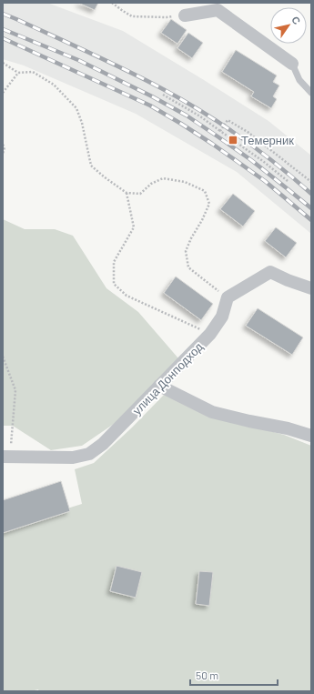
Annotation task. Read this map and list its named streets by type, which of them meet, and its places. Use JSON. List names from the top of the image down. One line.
{"streets":{"street":["улица Донподход"]},"places":{"transit":["Темерник"]},"scale_bar":"50 m","north":"top right"}
